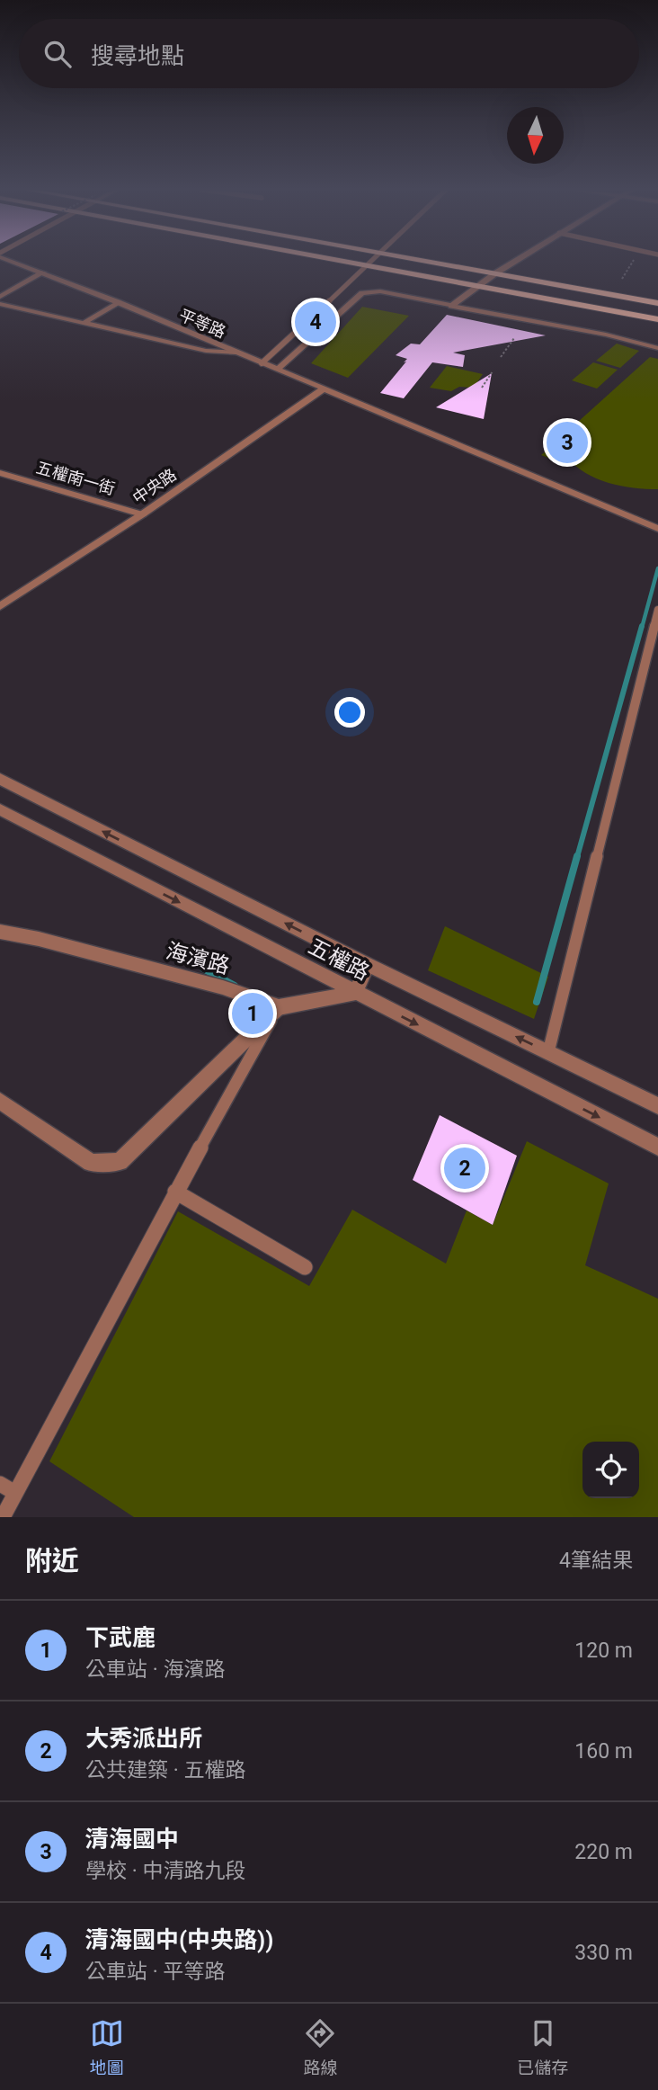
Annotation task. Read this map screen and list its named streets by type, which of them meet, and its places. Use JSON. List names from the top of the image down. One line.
{"streets":{"street":["平等路","五權南一街","中央路","海濱路","五權路"]},"crossings":[["平等路","中央路"],["五權南一街","中央路"]],"north":"bottom","page":{"search":"搜尋地點","pins":["4","3","1","2"],"heading":["附近","4筆結果"],"list":[{"mark":"1","name":"下武鹿","note":"公車站 · 海濱路","value":"120 m"},{"mark":"2","name":"大秀派出所","note":"公共建築 · 五權路","value":"160 m"},{"mark":"3","name":"清海國中","note":"學校 · 中清路九段","value":"220 m"},{"mark":"4","name":"清海國中(中央路))","note":"公車站 · 平等路","value":"330 m"}],"nav":["地圖","路線","已儲存"]}}
